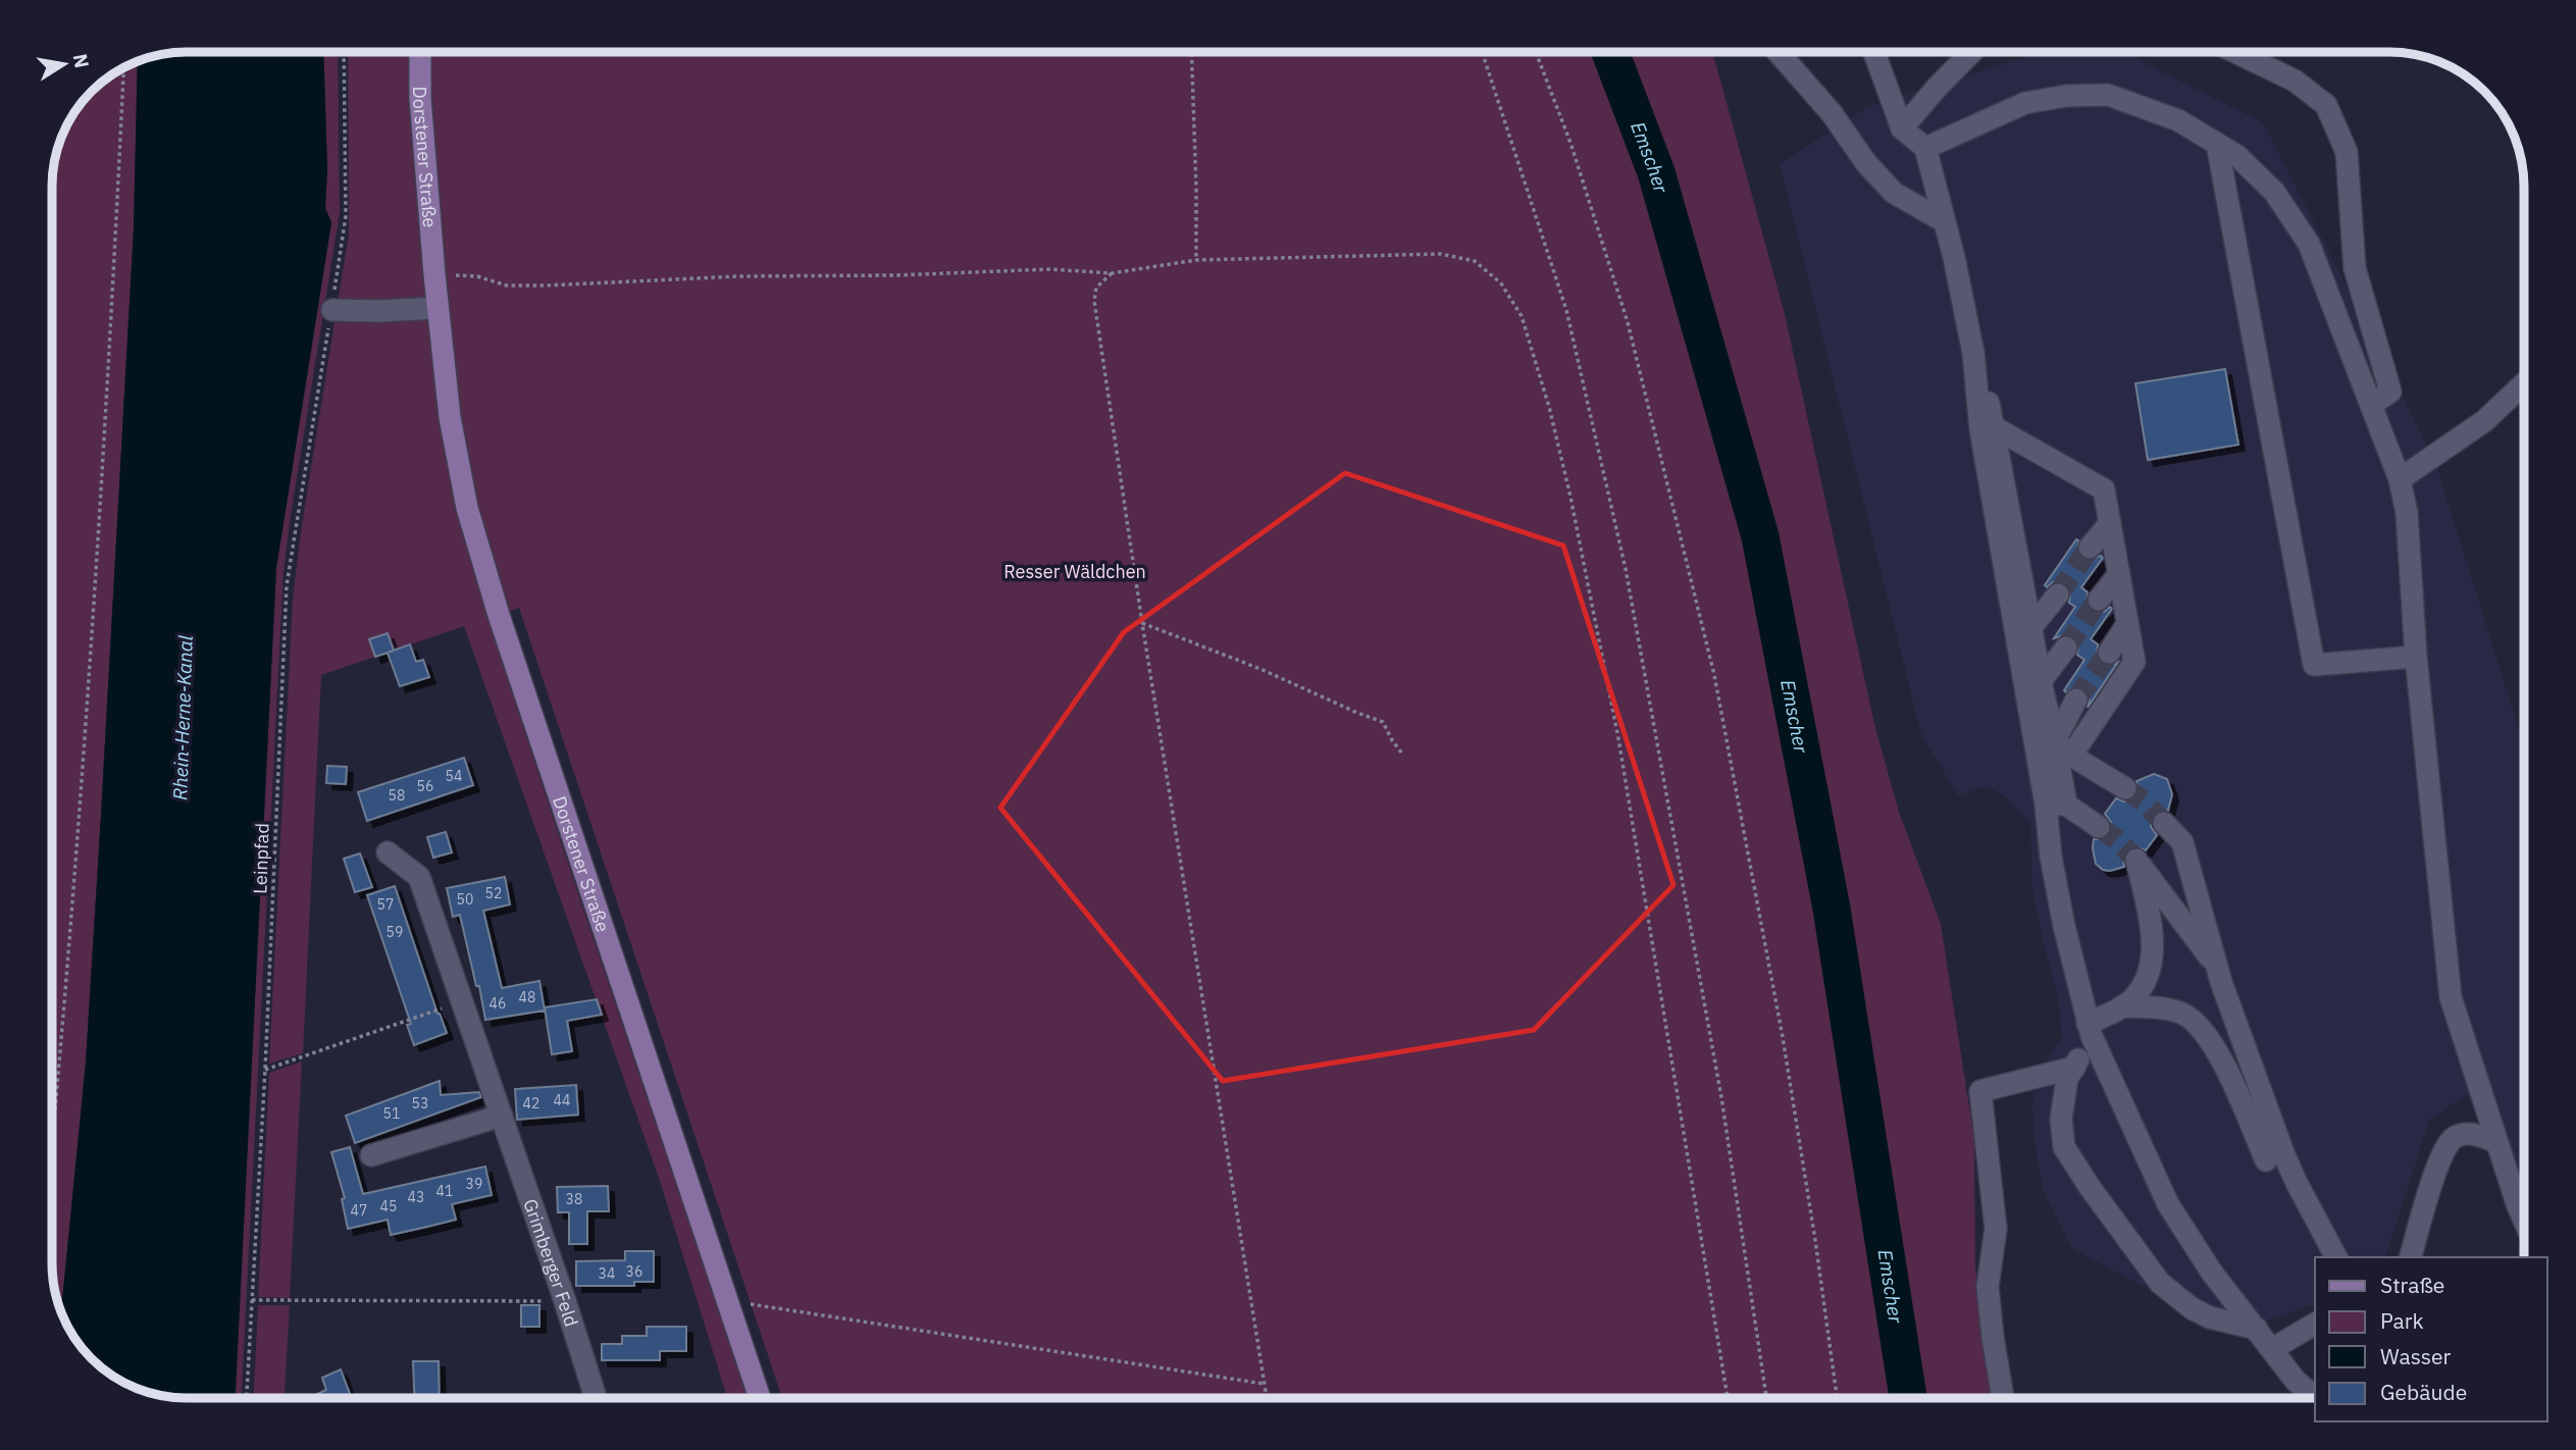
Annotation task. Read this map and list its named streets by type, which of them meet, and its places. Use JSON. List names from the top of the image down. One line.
{"streets":{"main road":["Dorstener Straße"],"street":["Grimberger Feld"],"path":["Leinpfad"]},"water":["Emscher","Rhein-Herne-Kanal"],"parks":["Resser Wäldchen"],"house_numbers":["54","56","58","52","50","57","59","48","46","44","53","42","51","39","41","43","38","45","47","36","34"],"legend":["Straße","Park","Wasser","Gebäude"],"north":"right"}
